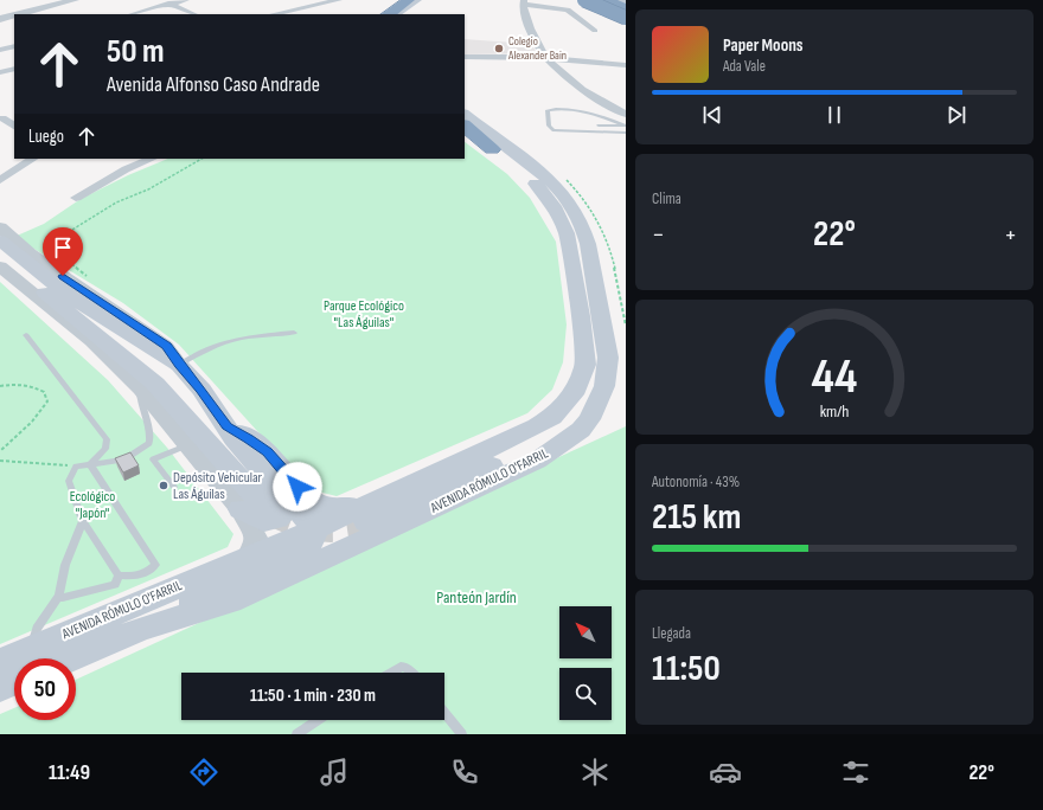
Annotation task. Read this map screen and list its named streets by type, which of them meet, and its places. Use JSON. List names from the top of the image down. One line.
{"streets":{"main road":["AVENIDA RÓMULO O'FARRIL"]},"parks":["Parque Ecológico \"Las Águilas\"","Ecológico \"Japón\"","Panteón Jardín"],"places":["Colegio Alexander Bain","Depósito Vehicular Las Águilas"],"north":"top left","page":{"turn":["50 m","Avenida Alfonso Caso Andrade"],"song":["Paper Moons","Ada Vale"],"then":"Luego","tile":["Clima",["Autonomía · 43%","215 km"],["Llegada","11:50"]],"heat":["−","22°","+"],"limit":"50","trip":"11:50 · 1 min · 230 m","tabs":["11:49","22°"],"gauge":["44","km/h"]}}
